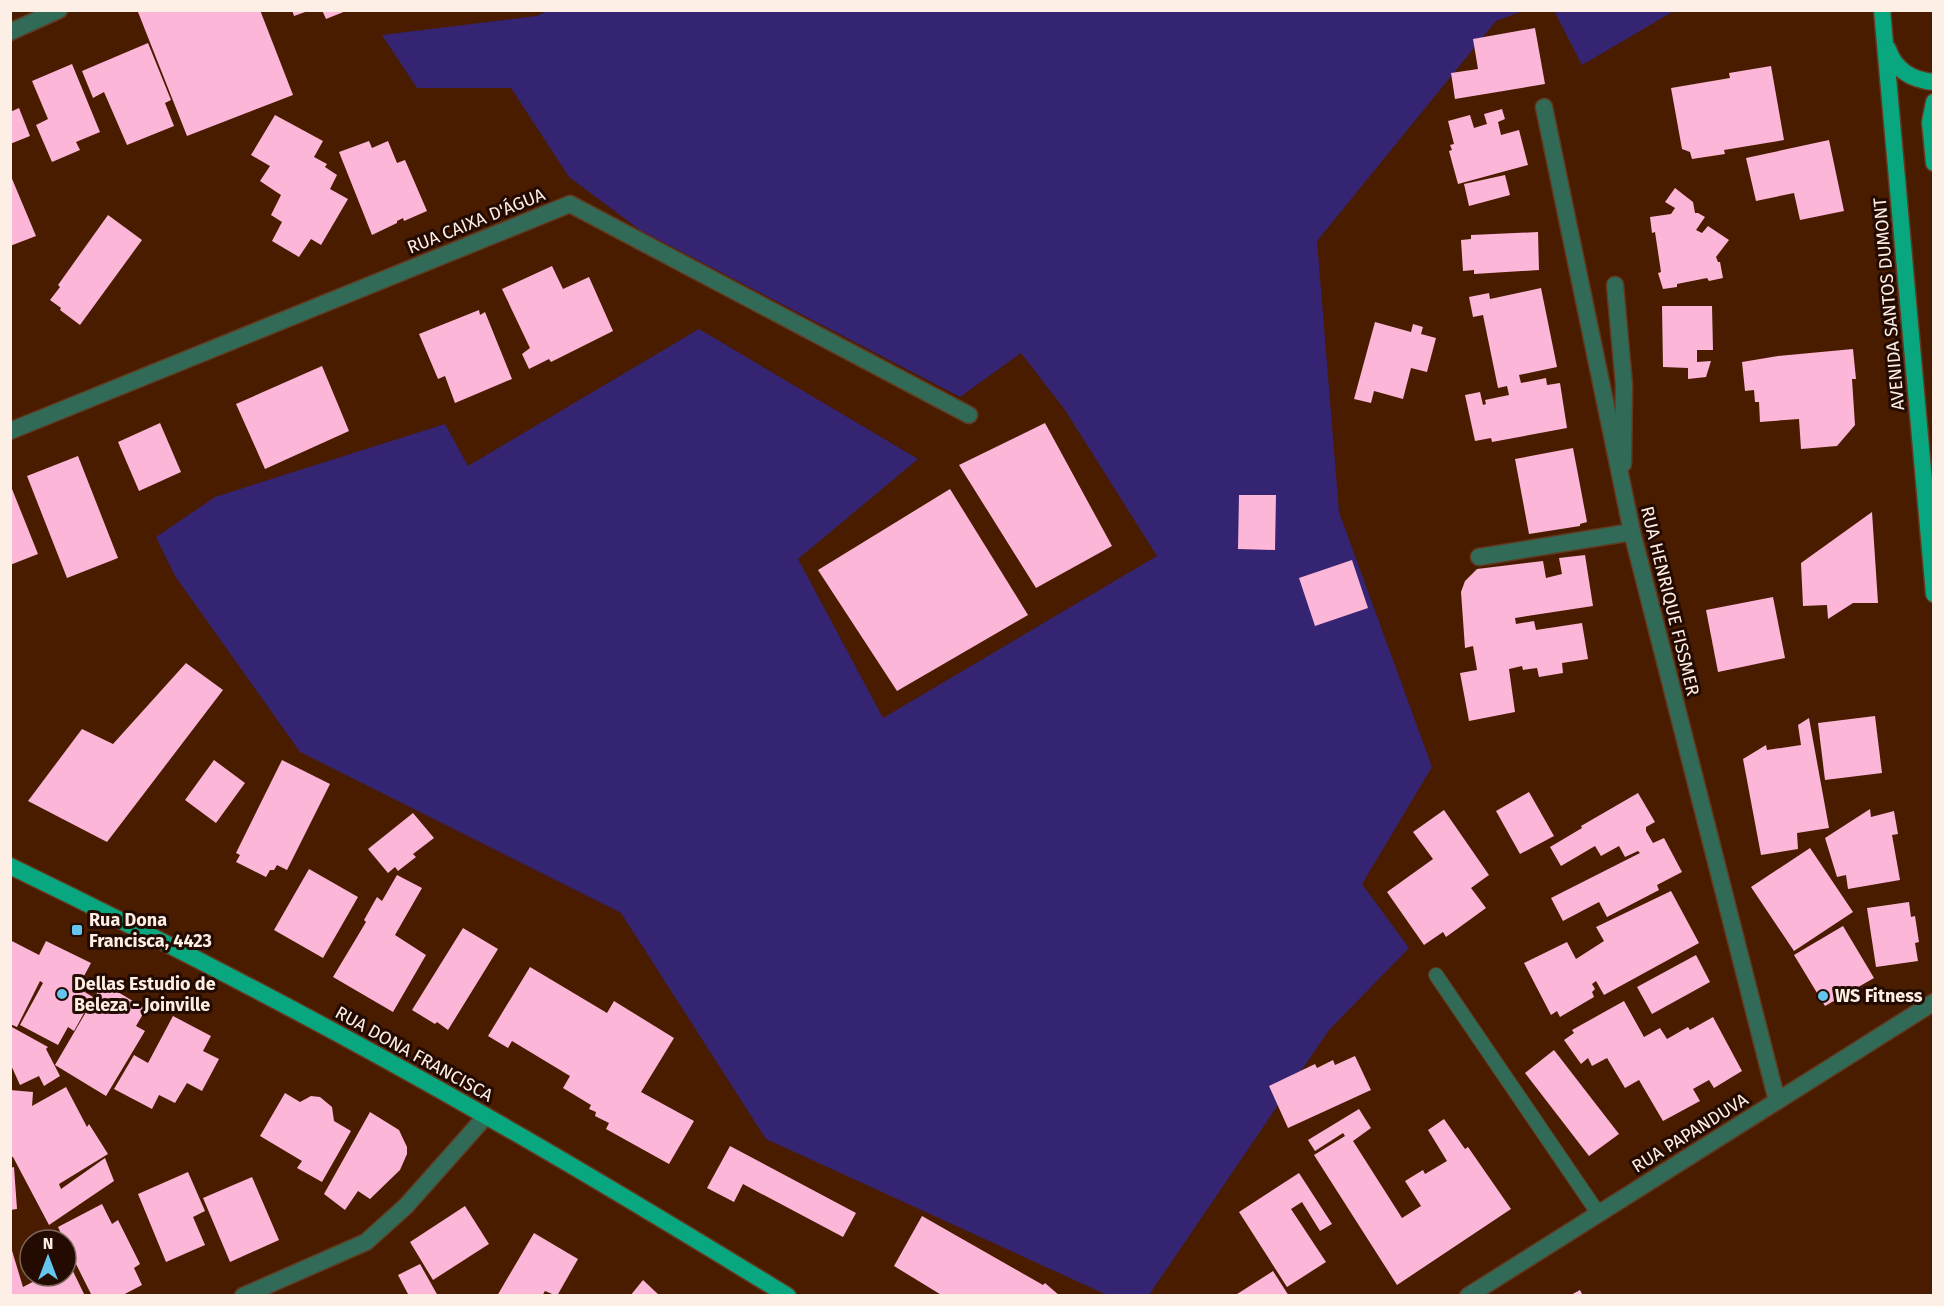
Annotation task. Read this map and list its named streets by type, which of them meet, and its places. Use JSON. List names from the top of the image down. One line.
{"streets":{"main road":["AVENIDA SANTOS DUMONT","RUA DONA FRANCISCA"],"street":["RUA CAIXA D'ÁGUA","RUA HENRIQUE FISSMER","RUA PAPANDUVA"]},"crossings":[["RUA HENRIQUE FISSMER","RUA PAPANDUVA"]],"places":{"transit":["Rua Dona Francisca, 4423"],"other":["Dellas Estudio de Beleza - Joinville","WS Fitness"]},"north":"top"}
